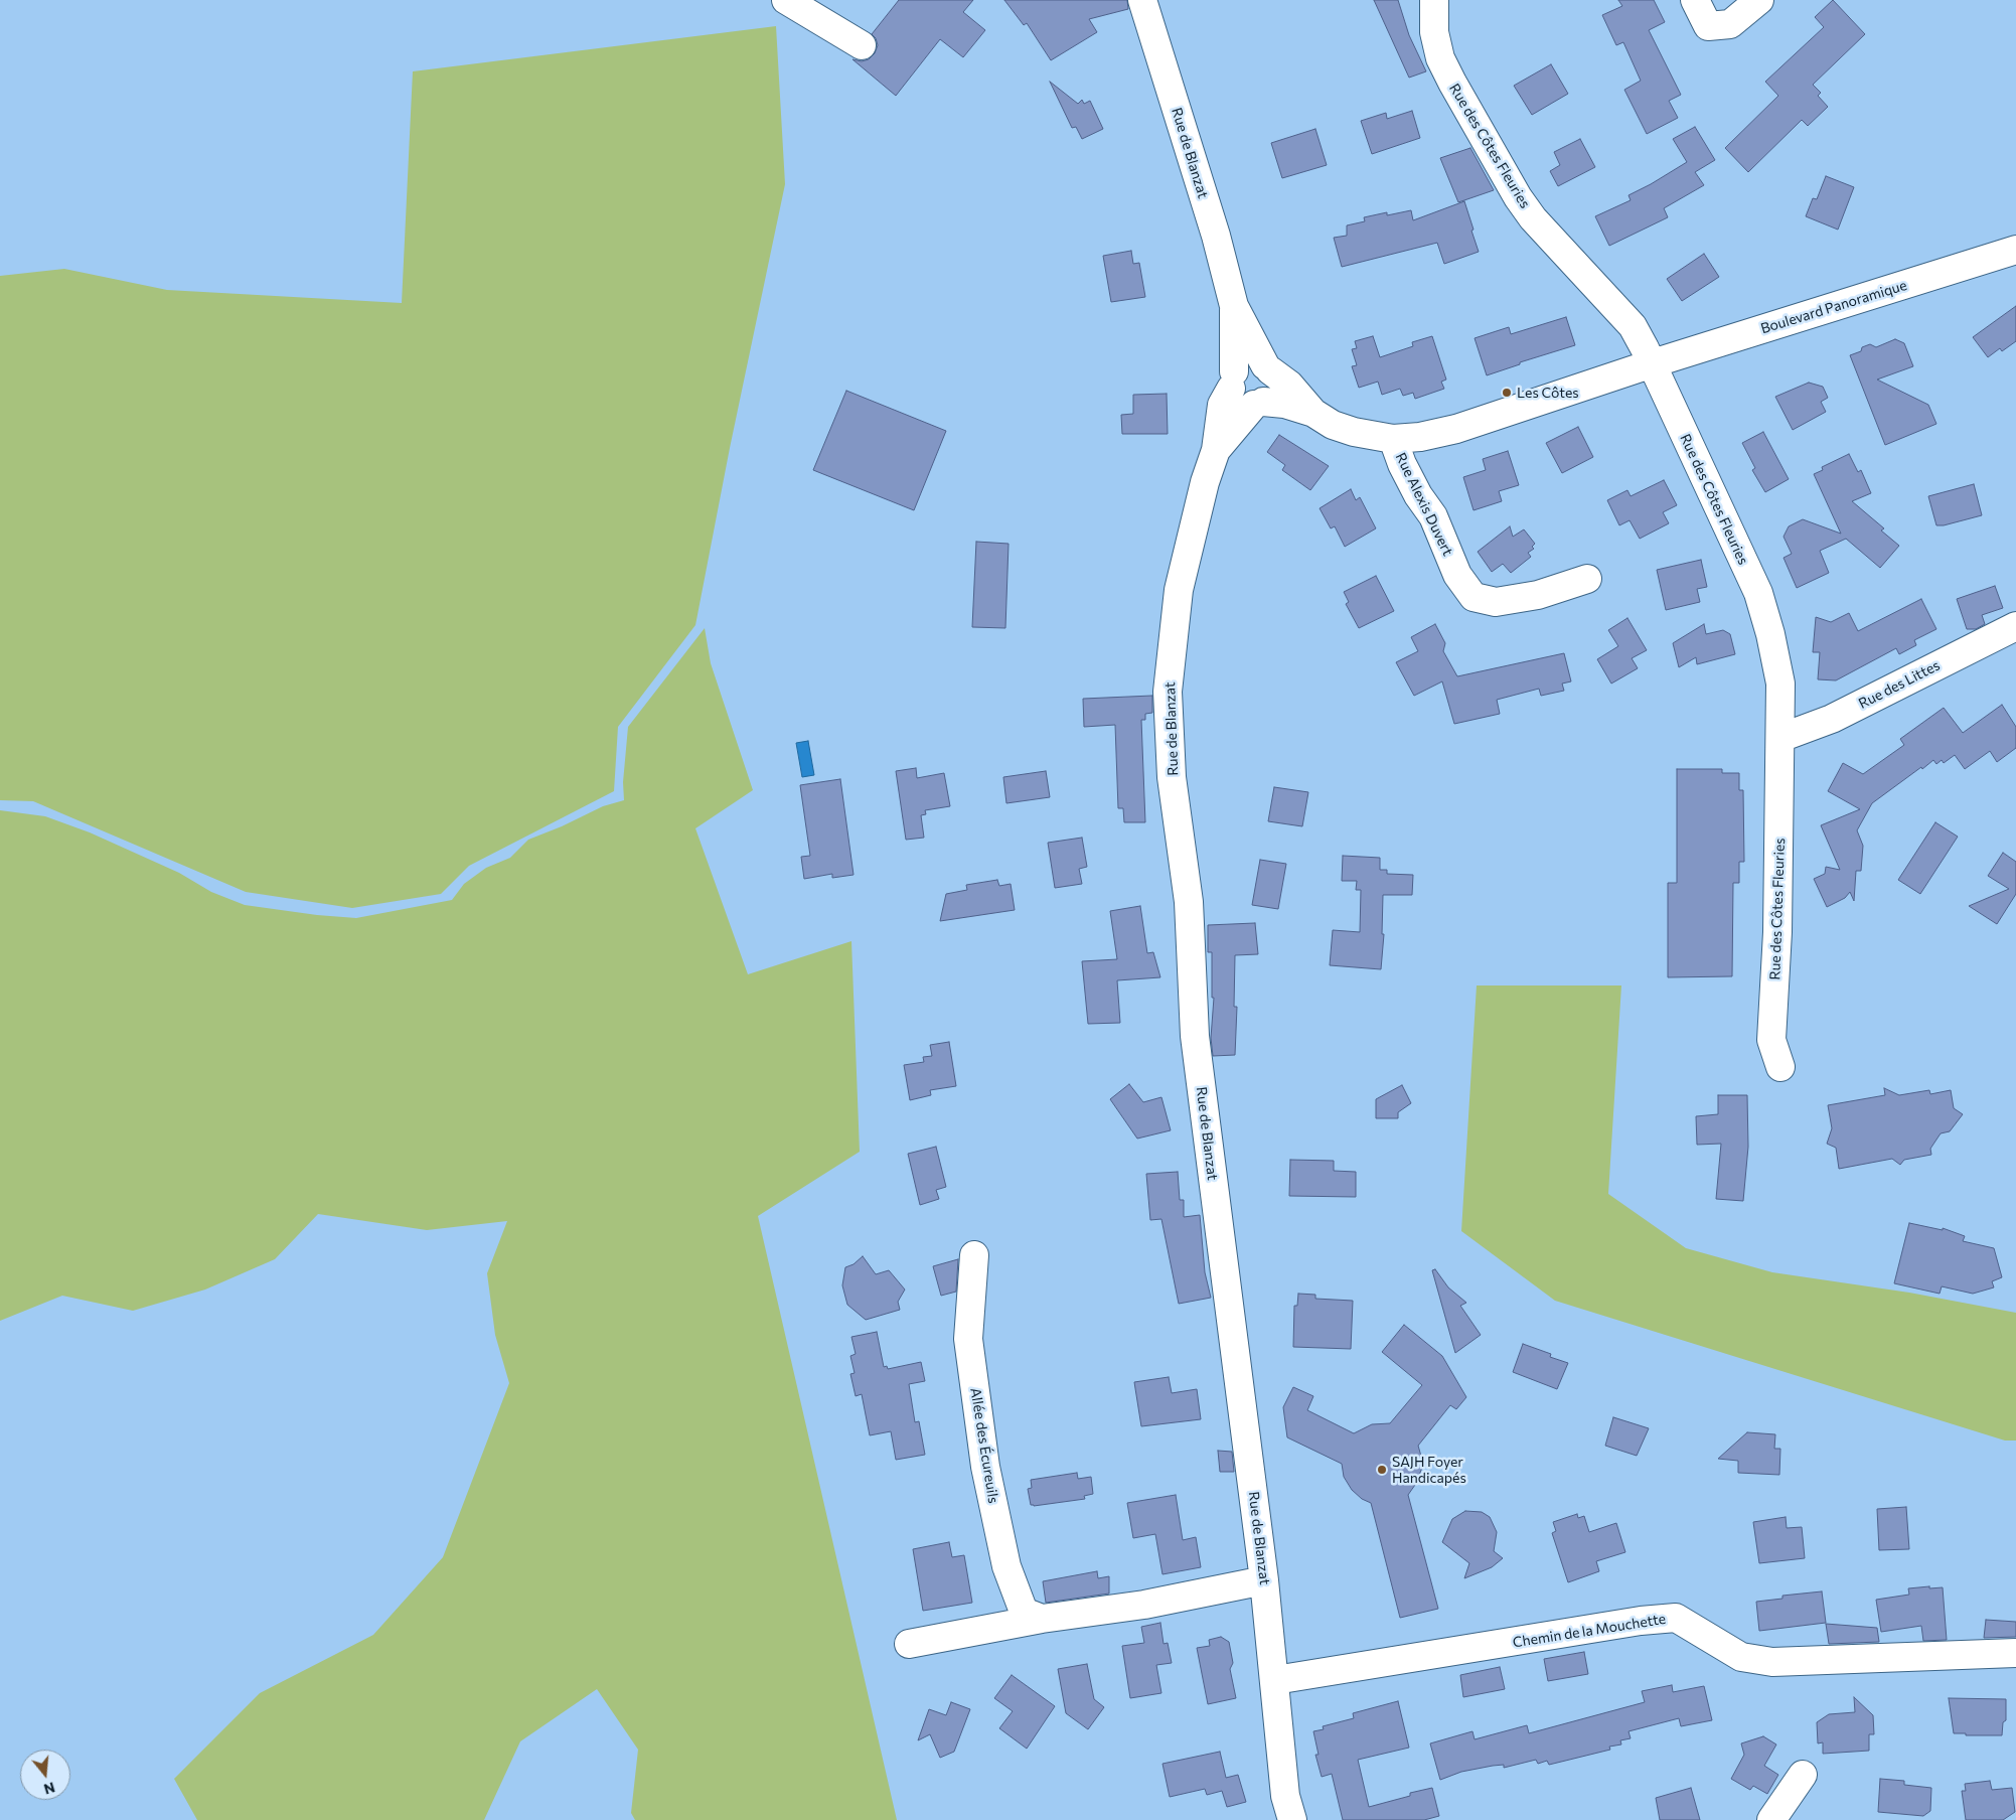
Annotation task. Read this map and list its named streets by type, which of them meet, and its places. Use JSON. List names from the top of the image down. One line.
{"streets":{"street":["Rue des Côtes Fleuries","Rue de Blanzat","Boulevard Panoramique","Rue Alexis Duvert","Rue des Littes","Allée des Écureuils","Chemin de la Mouchette"]},"crossings":[["Rue des Côtes Fleuries","Boulevard Panoramique"],["Rue des Côtes Fleuries","Rue Alexis Duvert"],["Rue des Côtes Fleuries","Rue des Littes"],["Rue de Blanzat","Rue Alexis Duvert"],["Rue de Blanzat","Chemin de la Mouchette"],["Boulevard Panoramique","Rue Alexis Duvert"]],"places":["Les Côtes","SAJH Foyer Handicapés"],"north":"bottom"}
